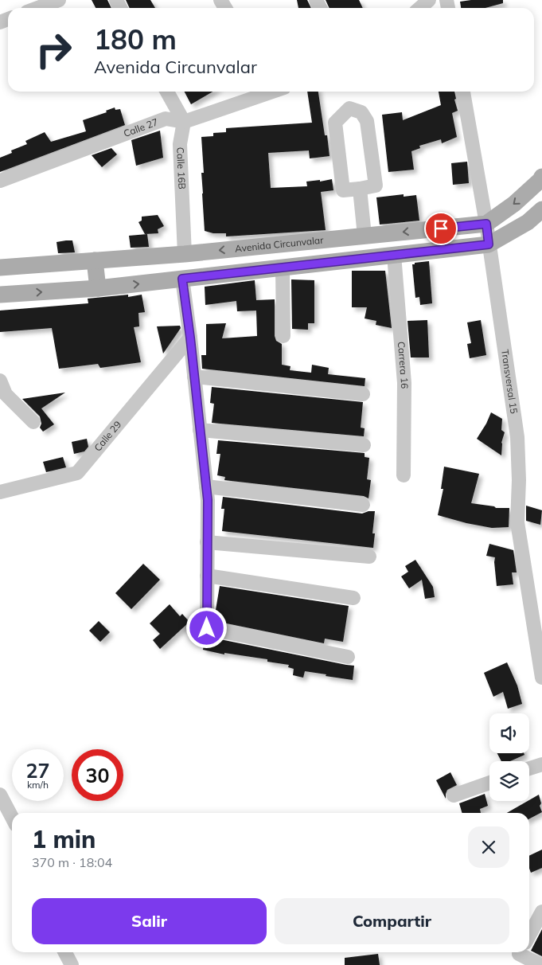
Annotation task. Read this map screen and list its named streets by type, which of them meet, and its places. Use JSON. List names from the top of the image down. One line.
{"streets":{"main road":["Avenida Circunvalar"],"street":["Calle 27","Calle 16B","Carrera 16","Transversal 15","Calle 29"]},"crossings":[["Calle 27","Calle 16B"],["Calle 16B","Avenida Circunvalar"],["Avenida Circunvalar","Transversal 15"]],"page":{"turn":["180 m","Avenida Circunvalar"],"speed":"27 km/h","limit":"30","heading":["1 min","370 m · 18:04"],"buttons":["Salir","Compartir"]}}
